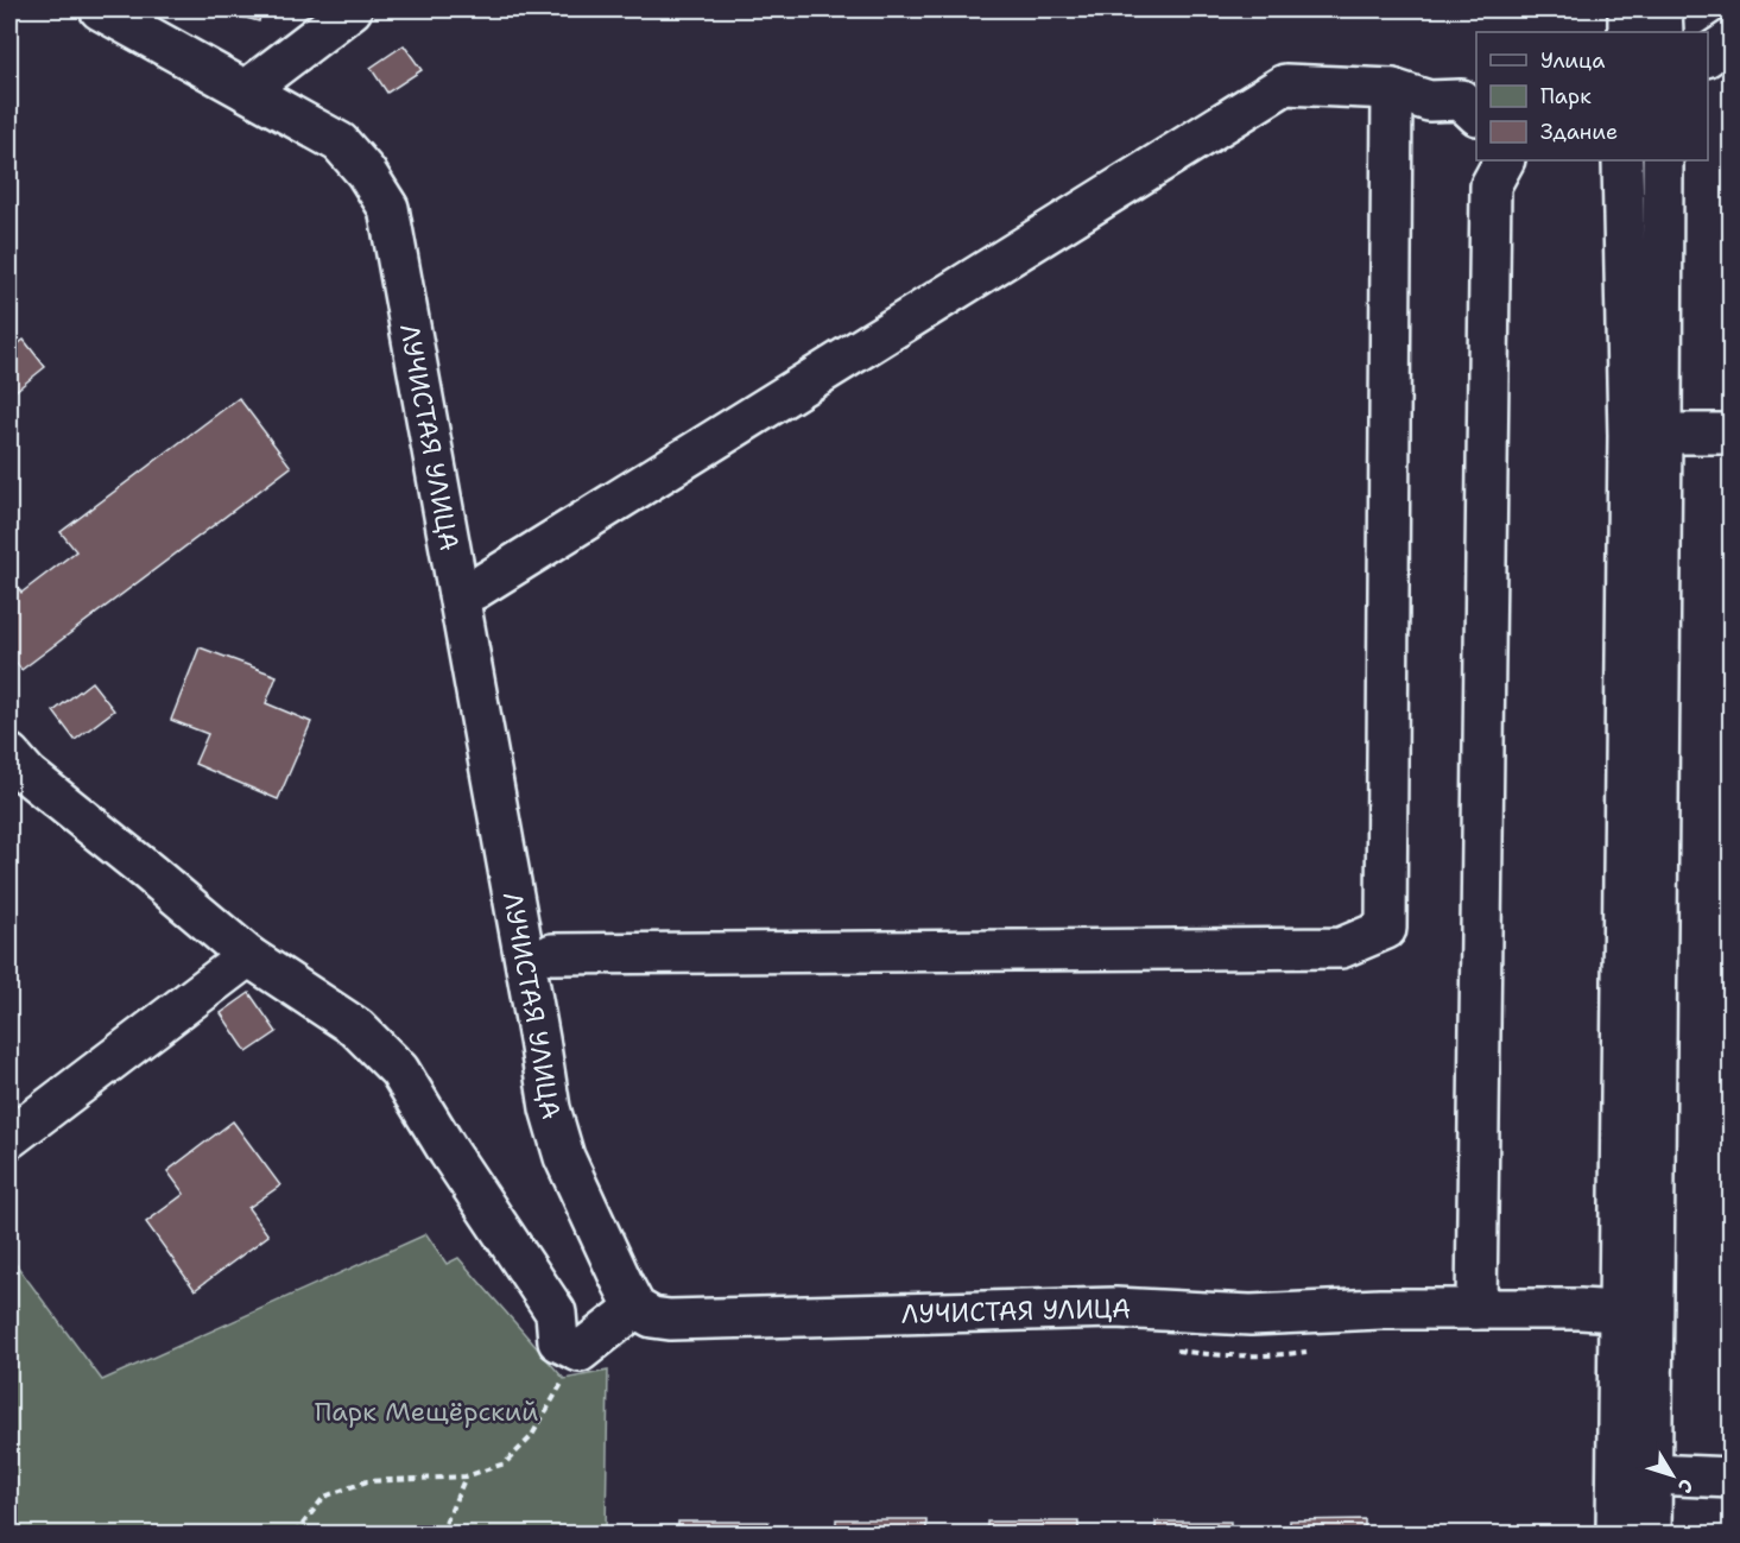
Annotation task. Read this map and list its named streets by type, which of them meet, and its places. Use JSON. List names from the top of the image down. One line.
{"streets":{"street":["ЛУЧИСТАЯ УЛИЦА"]},"parks":["Парк Мещёрский"],"legend":["Улица","Парк","Здание"],"north":"bottom right"}
